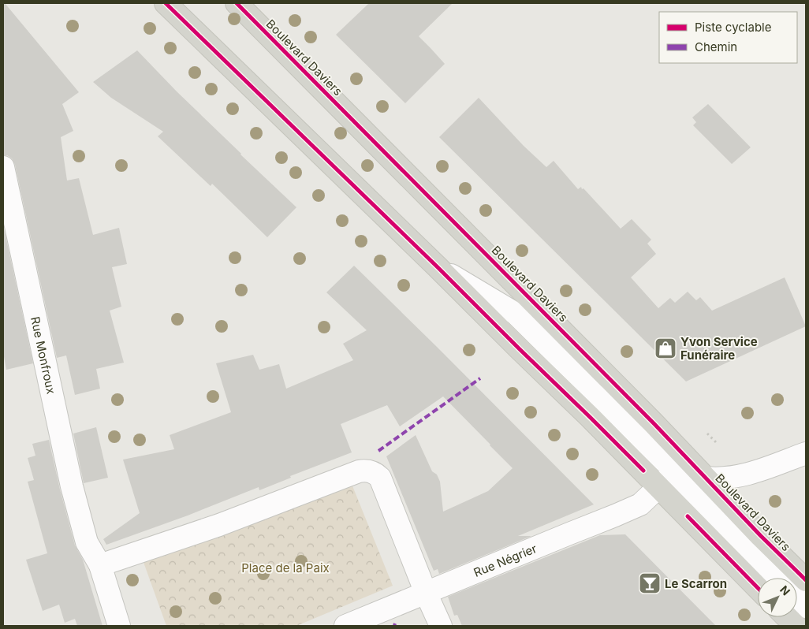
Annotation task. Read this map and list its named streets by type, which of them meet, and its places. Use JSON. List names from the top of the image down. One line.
{"streets":{"main road":["Boulevard Daviers"],"street":["Rue Monfroux","Rue Négrier"]},"crossings":[["Boulevard Daviers","Rue Négrier"]],"parks":["Place de la Paix"],"places":{"shop":["Yvon Service Funéraire"],"bar":["Le Scarron"]},"legend":["Piste cyclable","Chemin"],"north":"top right"}
